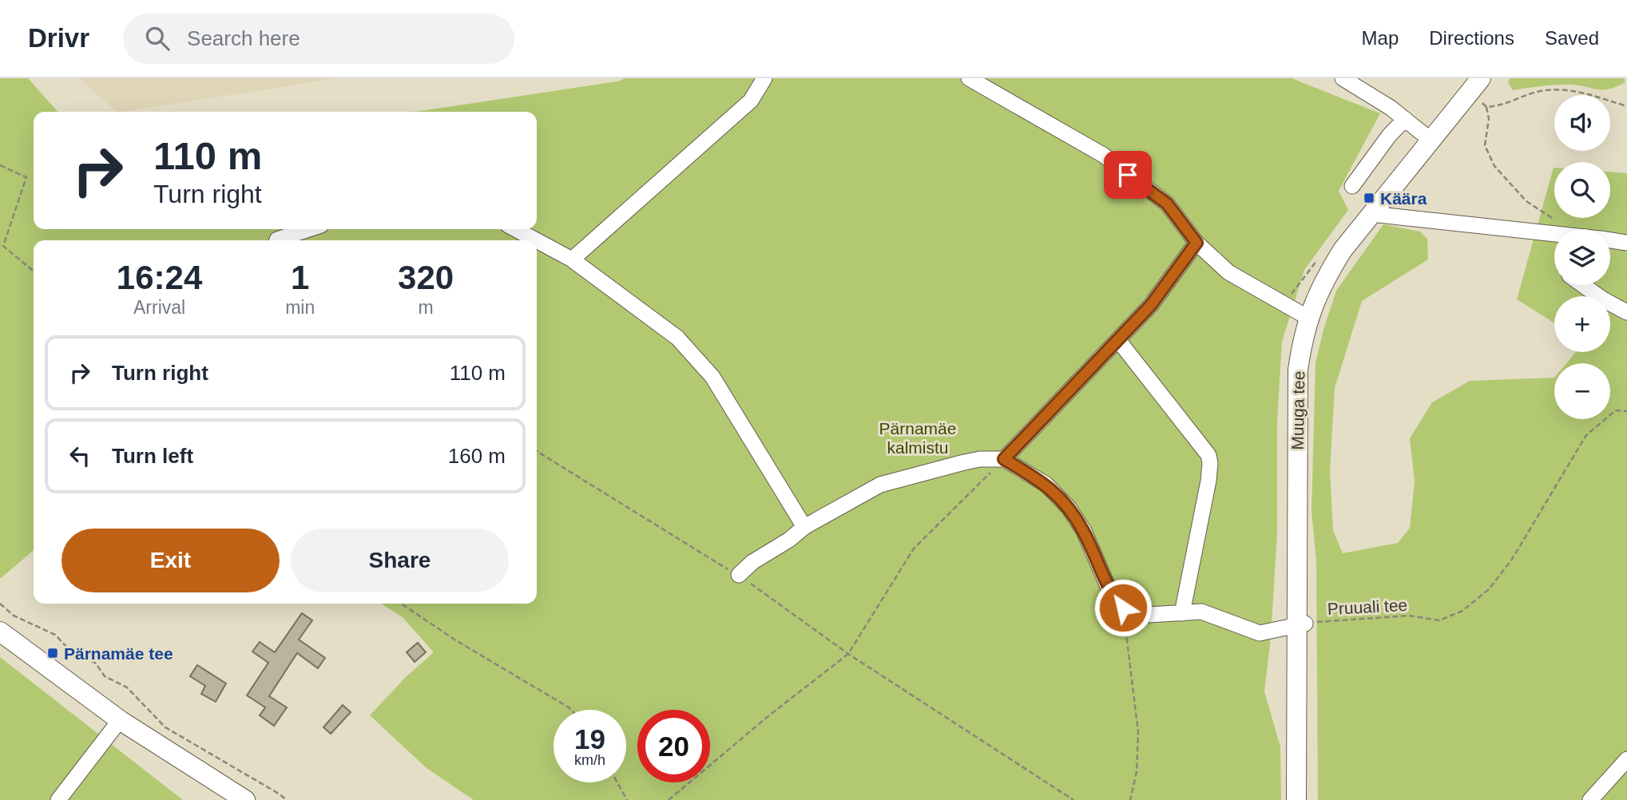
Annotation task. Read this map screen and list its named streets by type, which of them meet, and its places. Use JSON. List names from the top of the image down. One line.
{"streets":{"main road":["Muuga tee"],"path":["Pruuali tee"]},"crossings":[["Muuga tee","Pruuali tee"]],"parks":["Pärnamäe kalmistu"],"places":{"transit":["Käära","Pärnamäe tee"]},"page":{"header":"Drivr","search":"Search here","nav":["Map","Directions","Saved"],"map_buttons":["+","−"],"turn":["110 m","Turn right"],"eta":["16:24","Arrival","1","min","320","m"],"list":[{"name":"Turn right","value":"110 m"},{"name":"Turn left","value":"160 m"}],"buttons":["Exit","Share"],"speed":"19 km/h","limit":"20"}}
